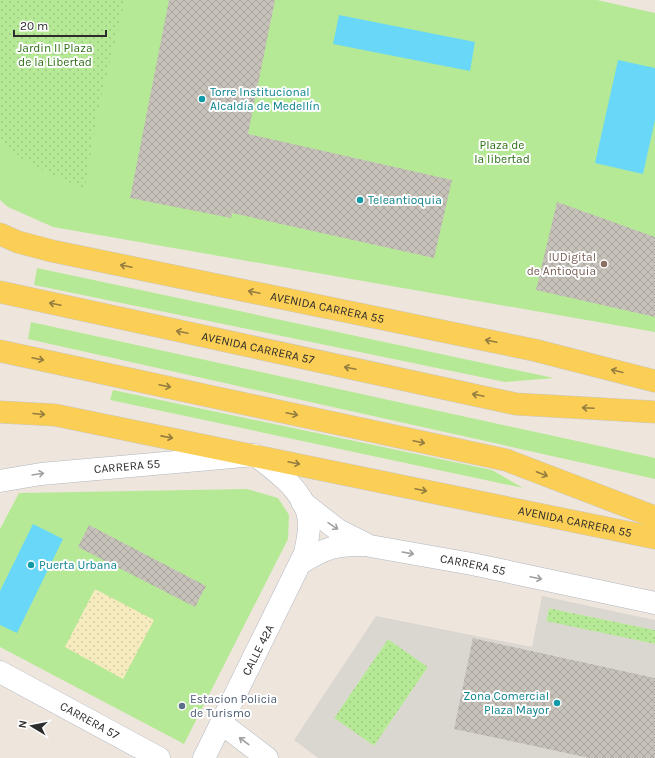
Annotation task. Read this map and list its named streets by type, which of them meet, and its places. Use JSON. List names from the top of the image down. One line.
{"streets":{"main road":["AVENIDA CARRERA 55","AVENIDA CARRERA 57"],"street":["CARRERA 55","CALLE 42A","CARRERA 57"]},"crossings":[["AVENIDA CARRERA 55","CARRERA 55"],["AVENIDA CARRERA 55","CALLE 42A"],["CARRERA 55","CALLE 42A"]],"one_way":["AVENIDA CARRERA 57","CARRERA 55"],"parks":["Jardin II Plaza de la Libertad","Plaza de la libertad"],"places":["Torre Institucional Alcaldía de Medellín","Teleantioquia","IUDigital de Antioquia","Puerta Urbana","Zona Comercial Plaza Mayor","Estacion Policia de Turismo"],"scale_bar":"20 m","north":"left"}
